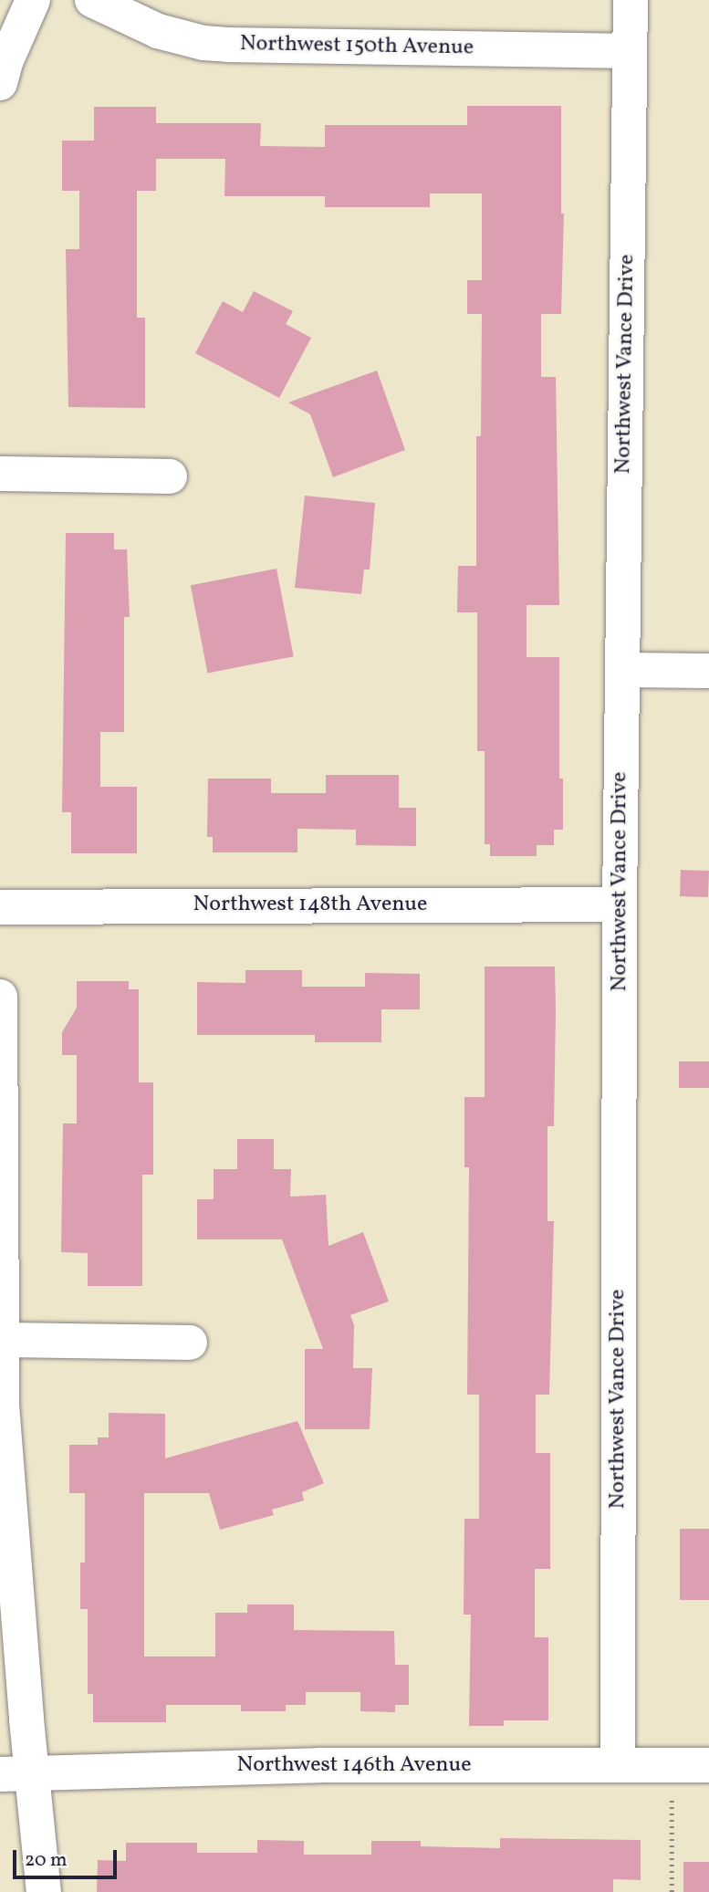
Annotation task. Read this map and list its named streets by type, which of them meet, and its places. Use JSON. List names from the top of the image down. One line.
{"streets":{"street":["Northwest 150th Avenue","Northwest Vance Drive","Northwest 148th Avenue","Northwest 146th Avenue"]},"crossings":[["Northwest 150th Avenue","Northwest Vance Drive"],["Northwest Vance Drive","Northwest 148th Avenue"],["Northwest Vance Drive","Northwest 146th Avenue"]],"scale_bar":"20 m"}
